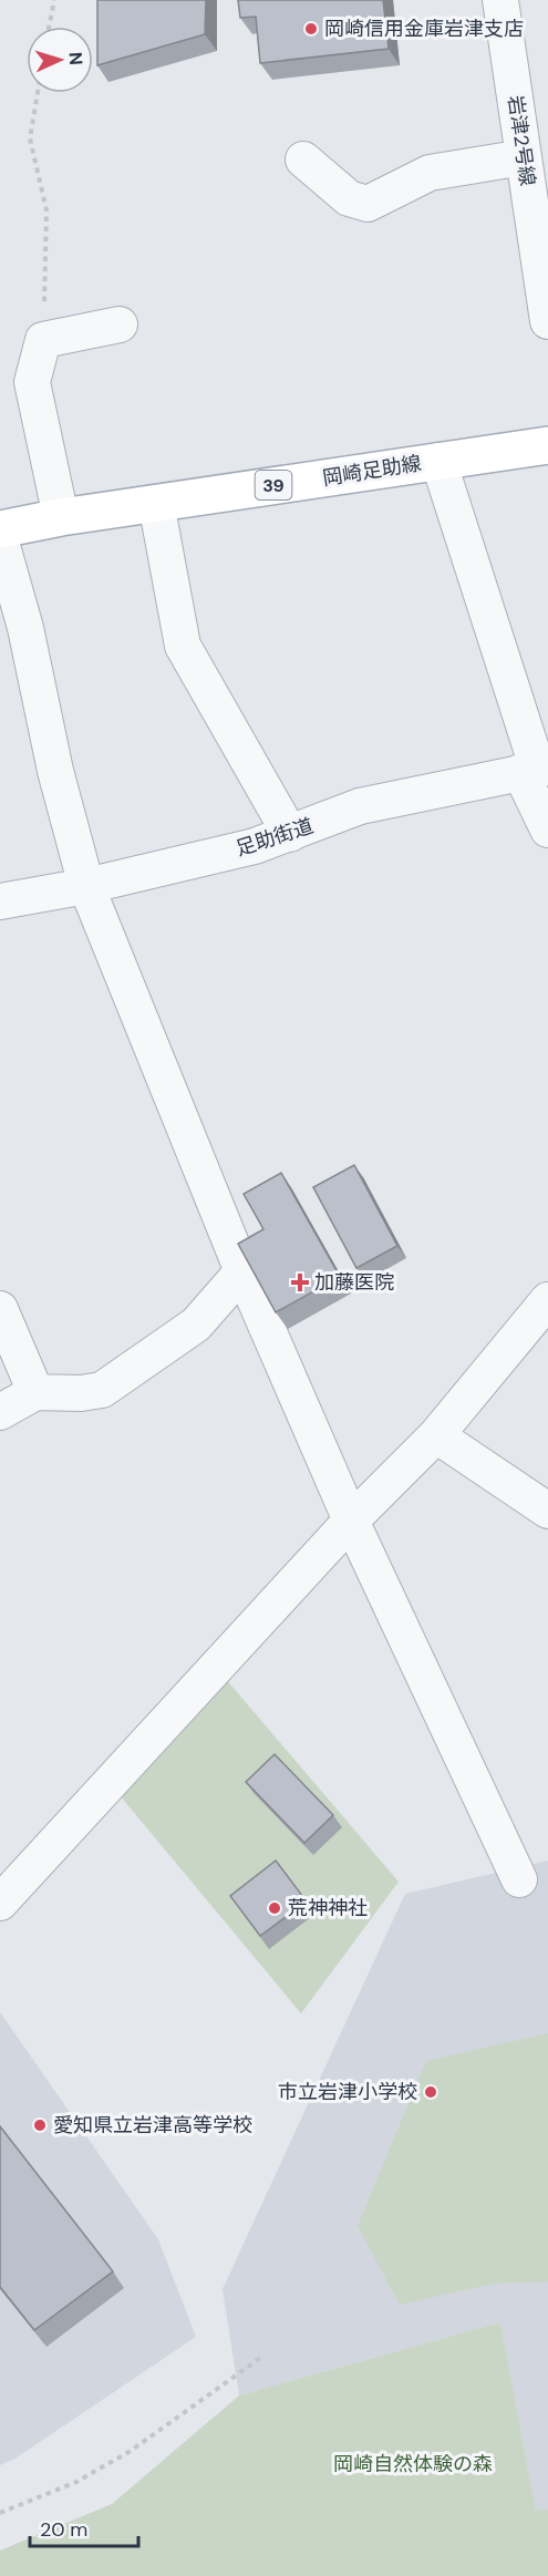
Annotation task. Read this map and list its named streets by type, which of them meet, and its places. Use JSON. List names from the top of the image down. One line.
{"streets":{"main road":["岡崎足助線","39"],"street":["岩津2号線","足助街道"]},"parks":["岡崎自然体験の森"],"places":{"other":["岡崎信用金庫岩津支店","荒神神社","市立岩津小学校","愛知県立岩津高等学校"],"health":["加藤医院"]},"scale_bar":"20 m","north":"right"}
